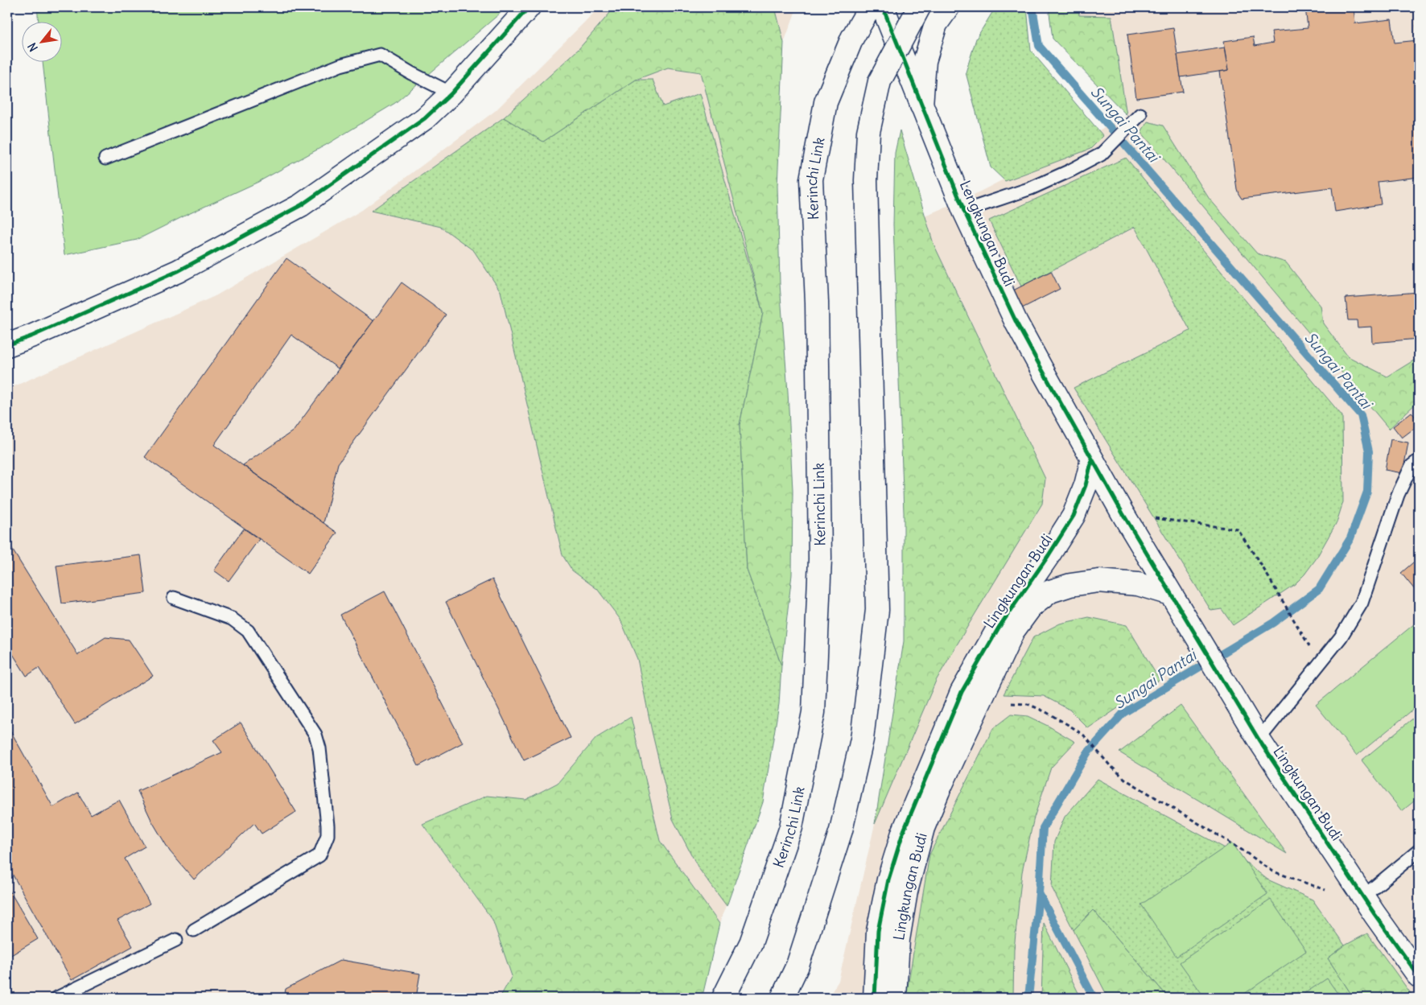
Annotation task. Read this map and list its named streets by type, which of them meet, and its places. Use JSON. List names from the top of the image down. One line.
{"streets":{"main road":["Kerinchi Link","Lengkungan Budi","Lingkungan Budi"]},"crossings":[["Lengkungan Budi","Lingkungan Budi"]],"water":["Sungai Pantai"],"north":"bottom left"}
